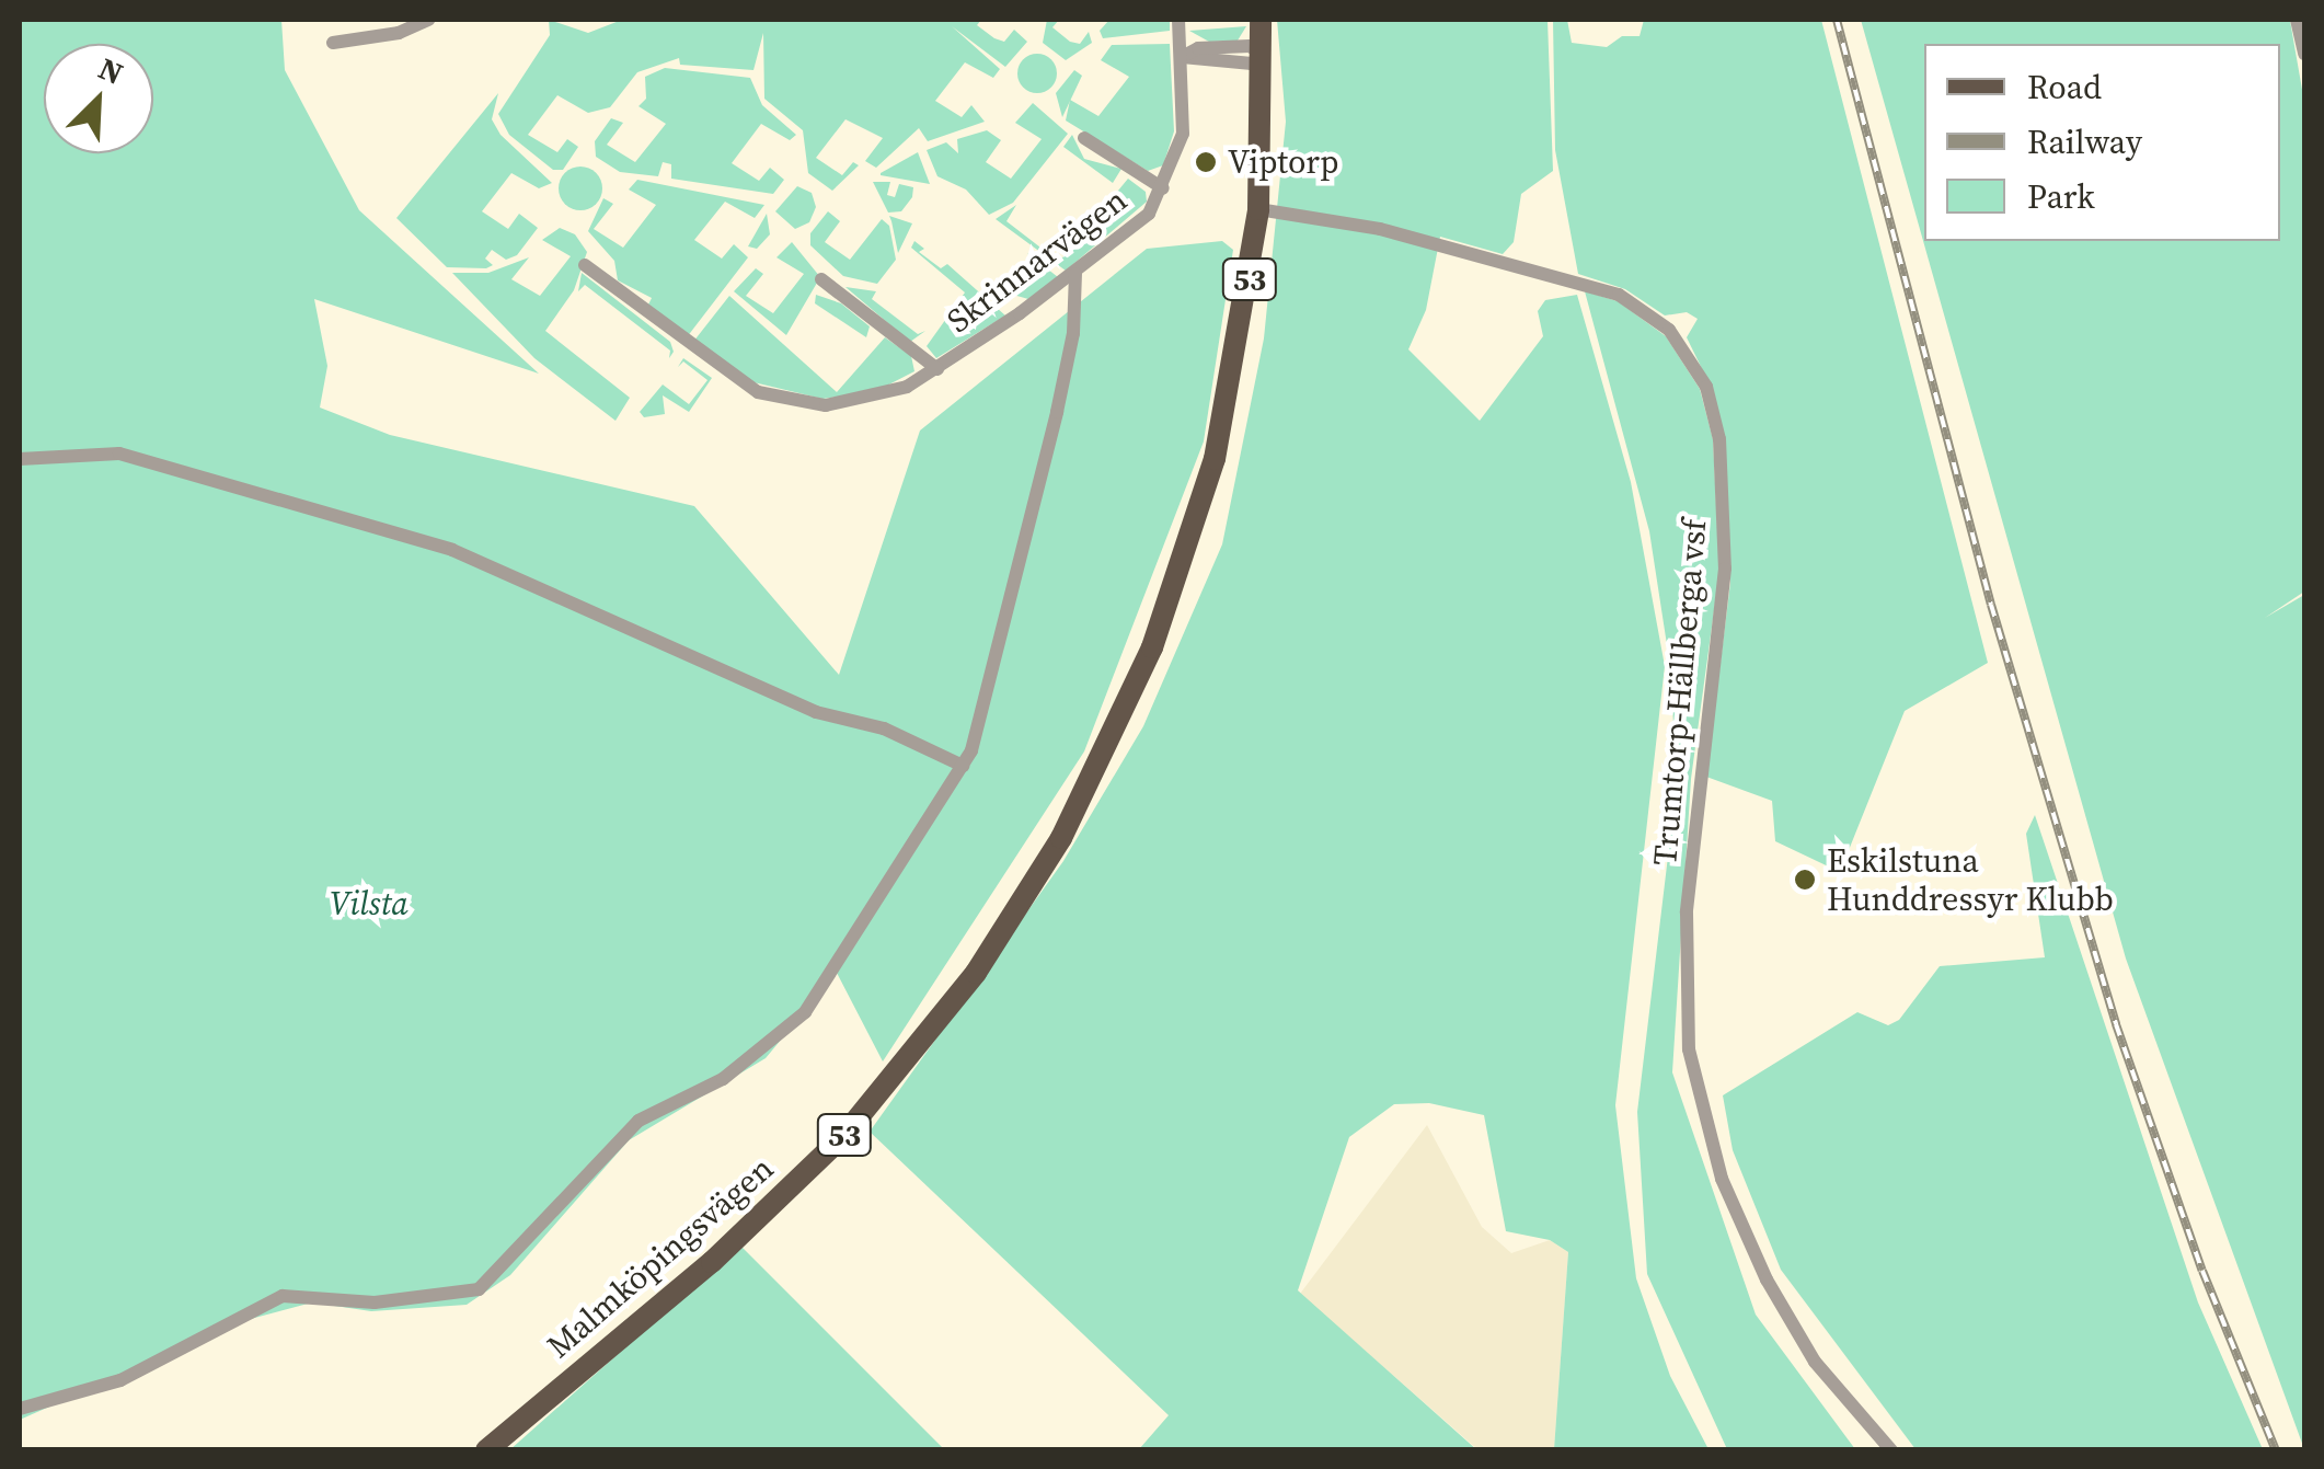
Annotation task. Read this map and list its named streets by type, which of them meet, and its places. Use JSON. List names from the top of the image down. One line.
{"streets":{"main road":["53","Malmköpingsvägen"],"street":["Skrinnarvägen","Trumtorp-Hällberga vsf"]},"crossings":[["Trumtorp-Hällberga vsf","Malmköpingsvägen"]],"parks":["Vilsta"],"places":["Viptorp","Eskilstuna Hunddressyr Klubb"],"legend":["Road","Railway","Park"],"north":"top right"}
